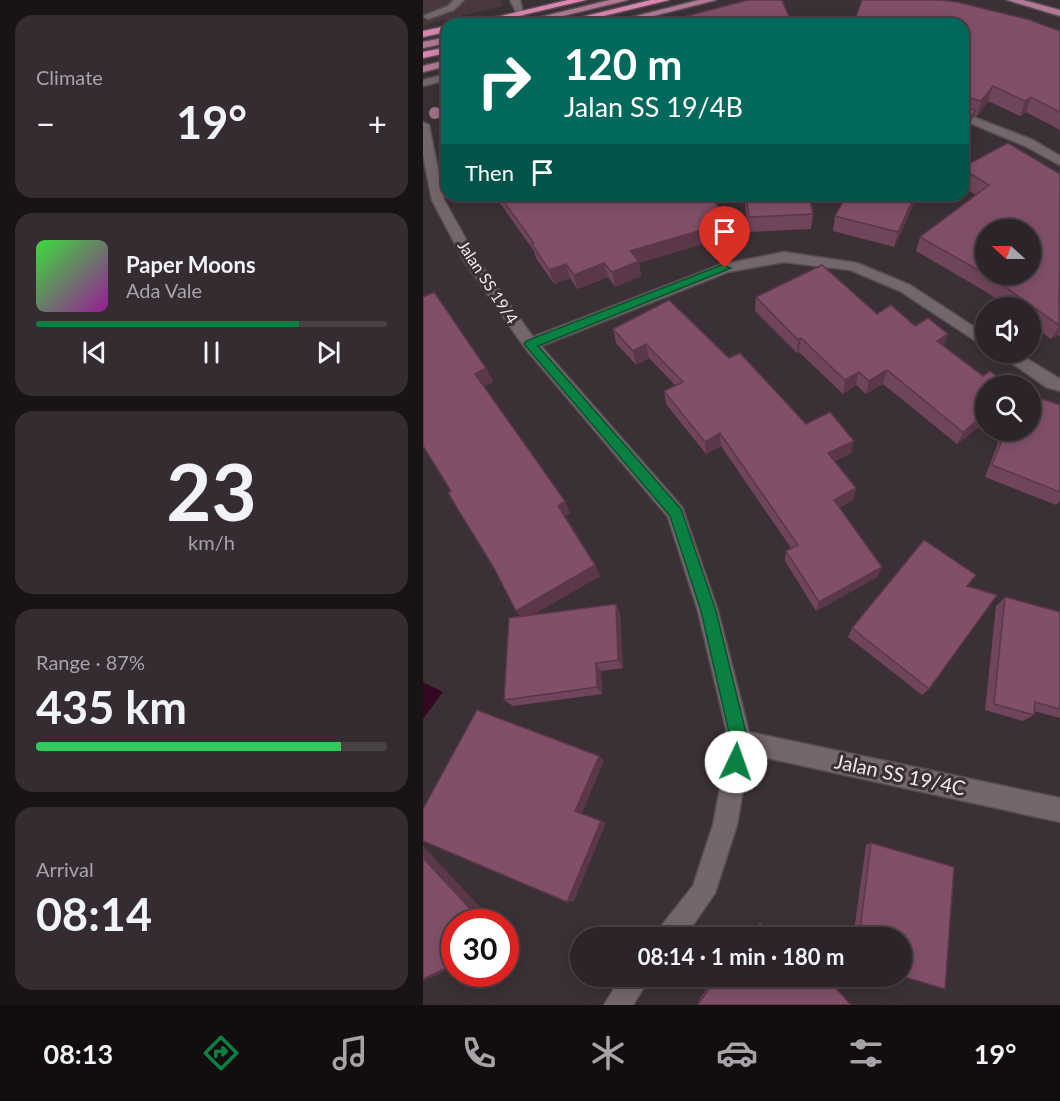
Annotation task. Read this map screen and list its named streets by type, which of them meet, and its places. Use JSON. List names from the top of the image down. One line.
{"streets":{"street":["Jalan SS 19/4","Jalan SS 19/4C"]},"crossings":[["Jalan SS 19/4","Jalan SS 19/4C"]],"north":"left","page":{"tile":["Climate",["23","km/h"],["Range · 87%","435 km"],["Arrival","08:14"]],"turn":["120 m","Jalan SS 19/4B"],"heat":["−","19°","+"],"then":"Then","song":["Paper Moons","Ada Vale"],"limit":"30","trip":"08:14 · 1 min · 180 m","tabs":["08:13","19°"]}}
